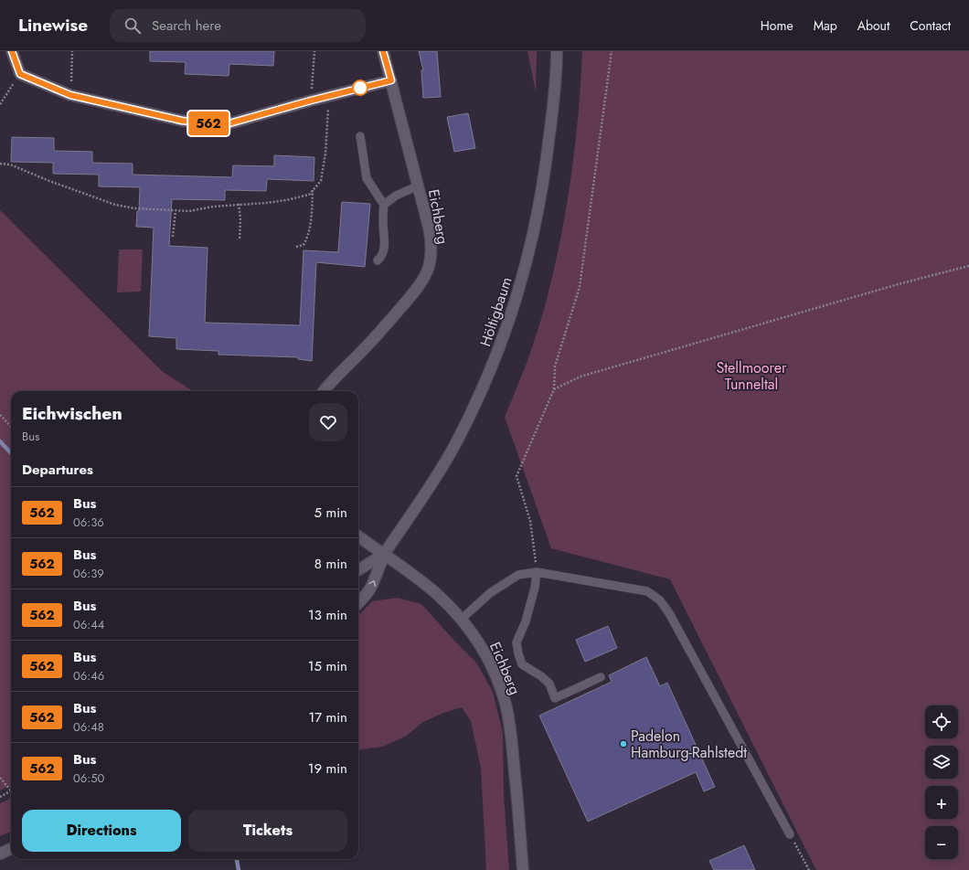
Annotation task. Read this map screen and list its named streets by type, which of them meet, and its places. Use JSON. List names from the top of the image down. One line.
{"streets":{"street":["Eichberg","Höltigbaum"]},"crossings":[["Eichberg","Höltigbaum"]],"parks":["Stellmoorer Tunneltal"],"places":["Padelon Hamburg-Rahlstedt"],"lines":["bus line 562"],"page":{"header":"Linewise","search":"Search here","nav":["Home","Map","About","Contact"],"on_map":"562","heading":[["Eichwischen","Bus"],"Departures"],"list":[{"mark":"562","name":"Bus","note":"06:36","value":"5 min"},{"mark":"562","name":"Bus","note":"06:39","value":"8 min"},{"mark":"562","name":"Bus","note":"06:44","value":"13 min"},{"mark":"562","name":"Bus","note":"06:46","value":"15 min"},{"mark":"562","name":"Bus","note":"06:48","value":"17 min"},{"mark":"562","name":"Bus","note":"06:50","value":"19 min"}],"map_buttons":["+","−"],"buttons":["Directions","Tickets"]}}
